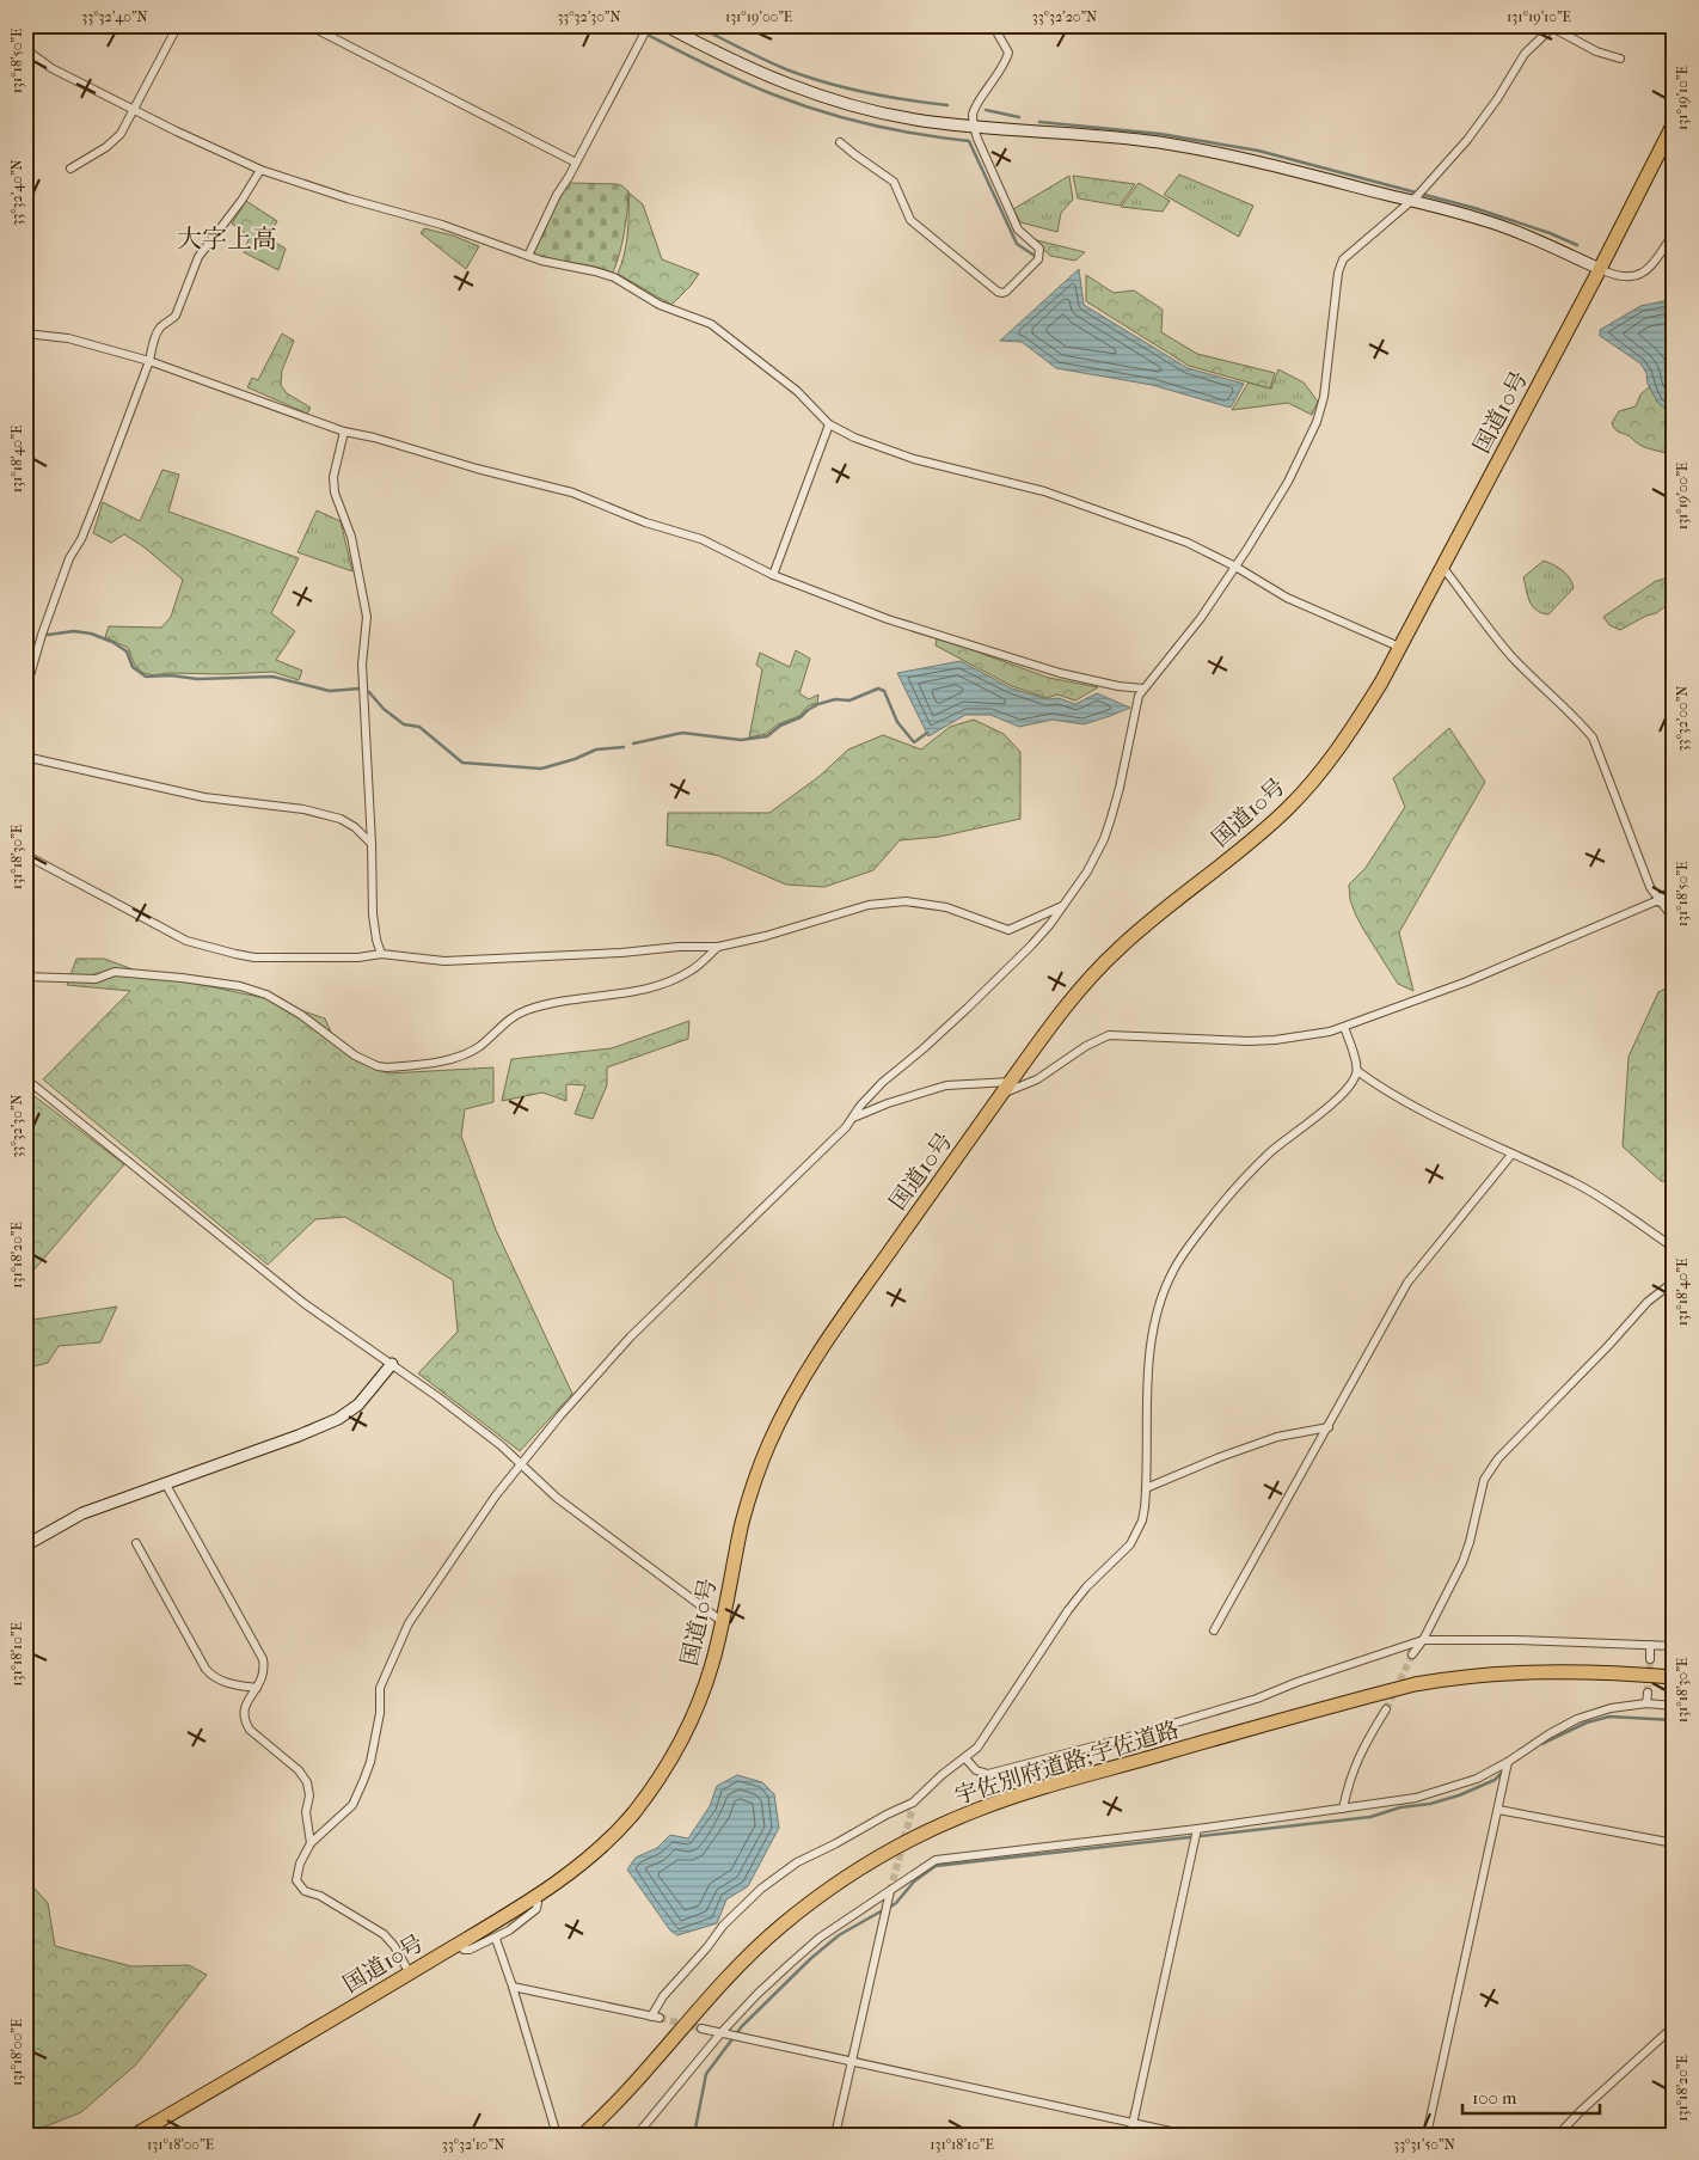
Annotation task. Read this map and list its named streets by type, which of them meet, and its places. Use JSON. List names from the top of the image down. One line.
{"streets":{"highway":["国道10号","宇佐別府道路;宇佐道路"]},"districts":["大字上高"],"scale_bar":"100 m","coordinates":["33°32'40\"N","33°32'30\"N","131°19'00\"E","33°32'20\"N","131°19'10\"E","131°18'50\"E","131°18'40\"E","33°32'00\"N","131°18'30\"E","131°18'20\"E","131°18'10\"E","131°18'00\"E","33°32'10\"N","33°31'50\"N"]}
